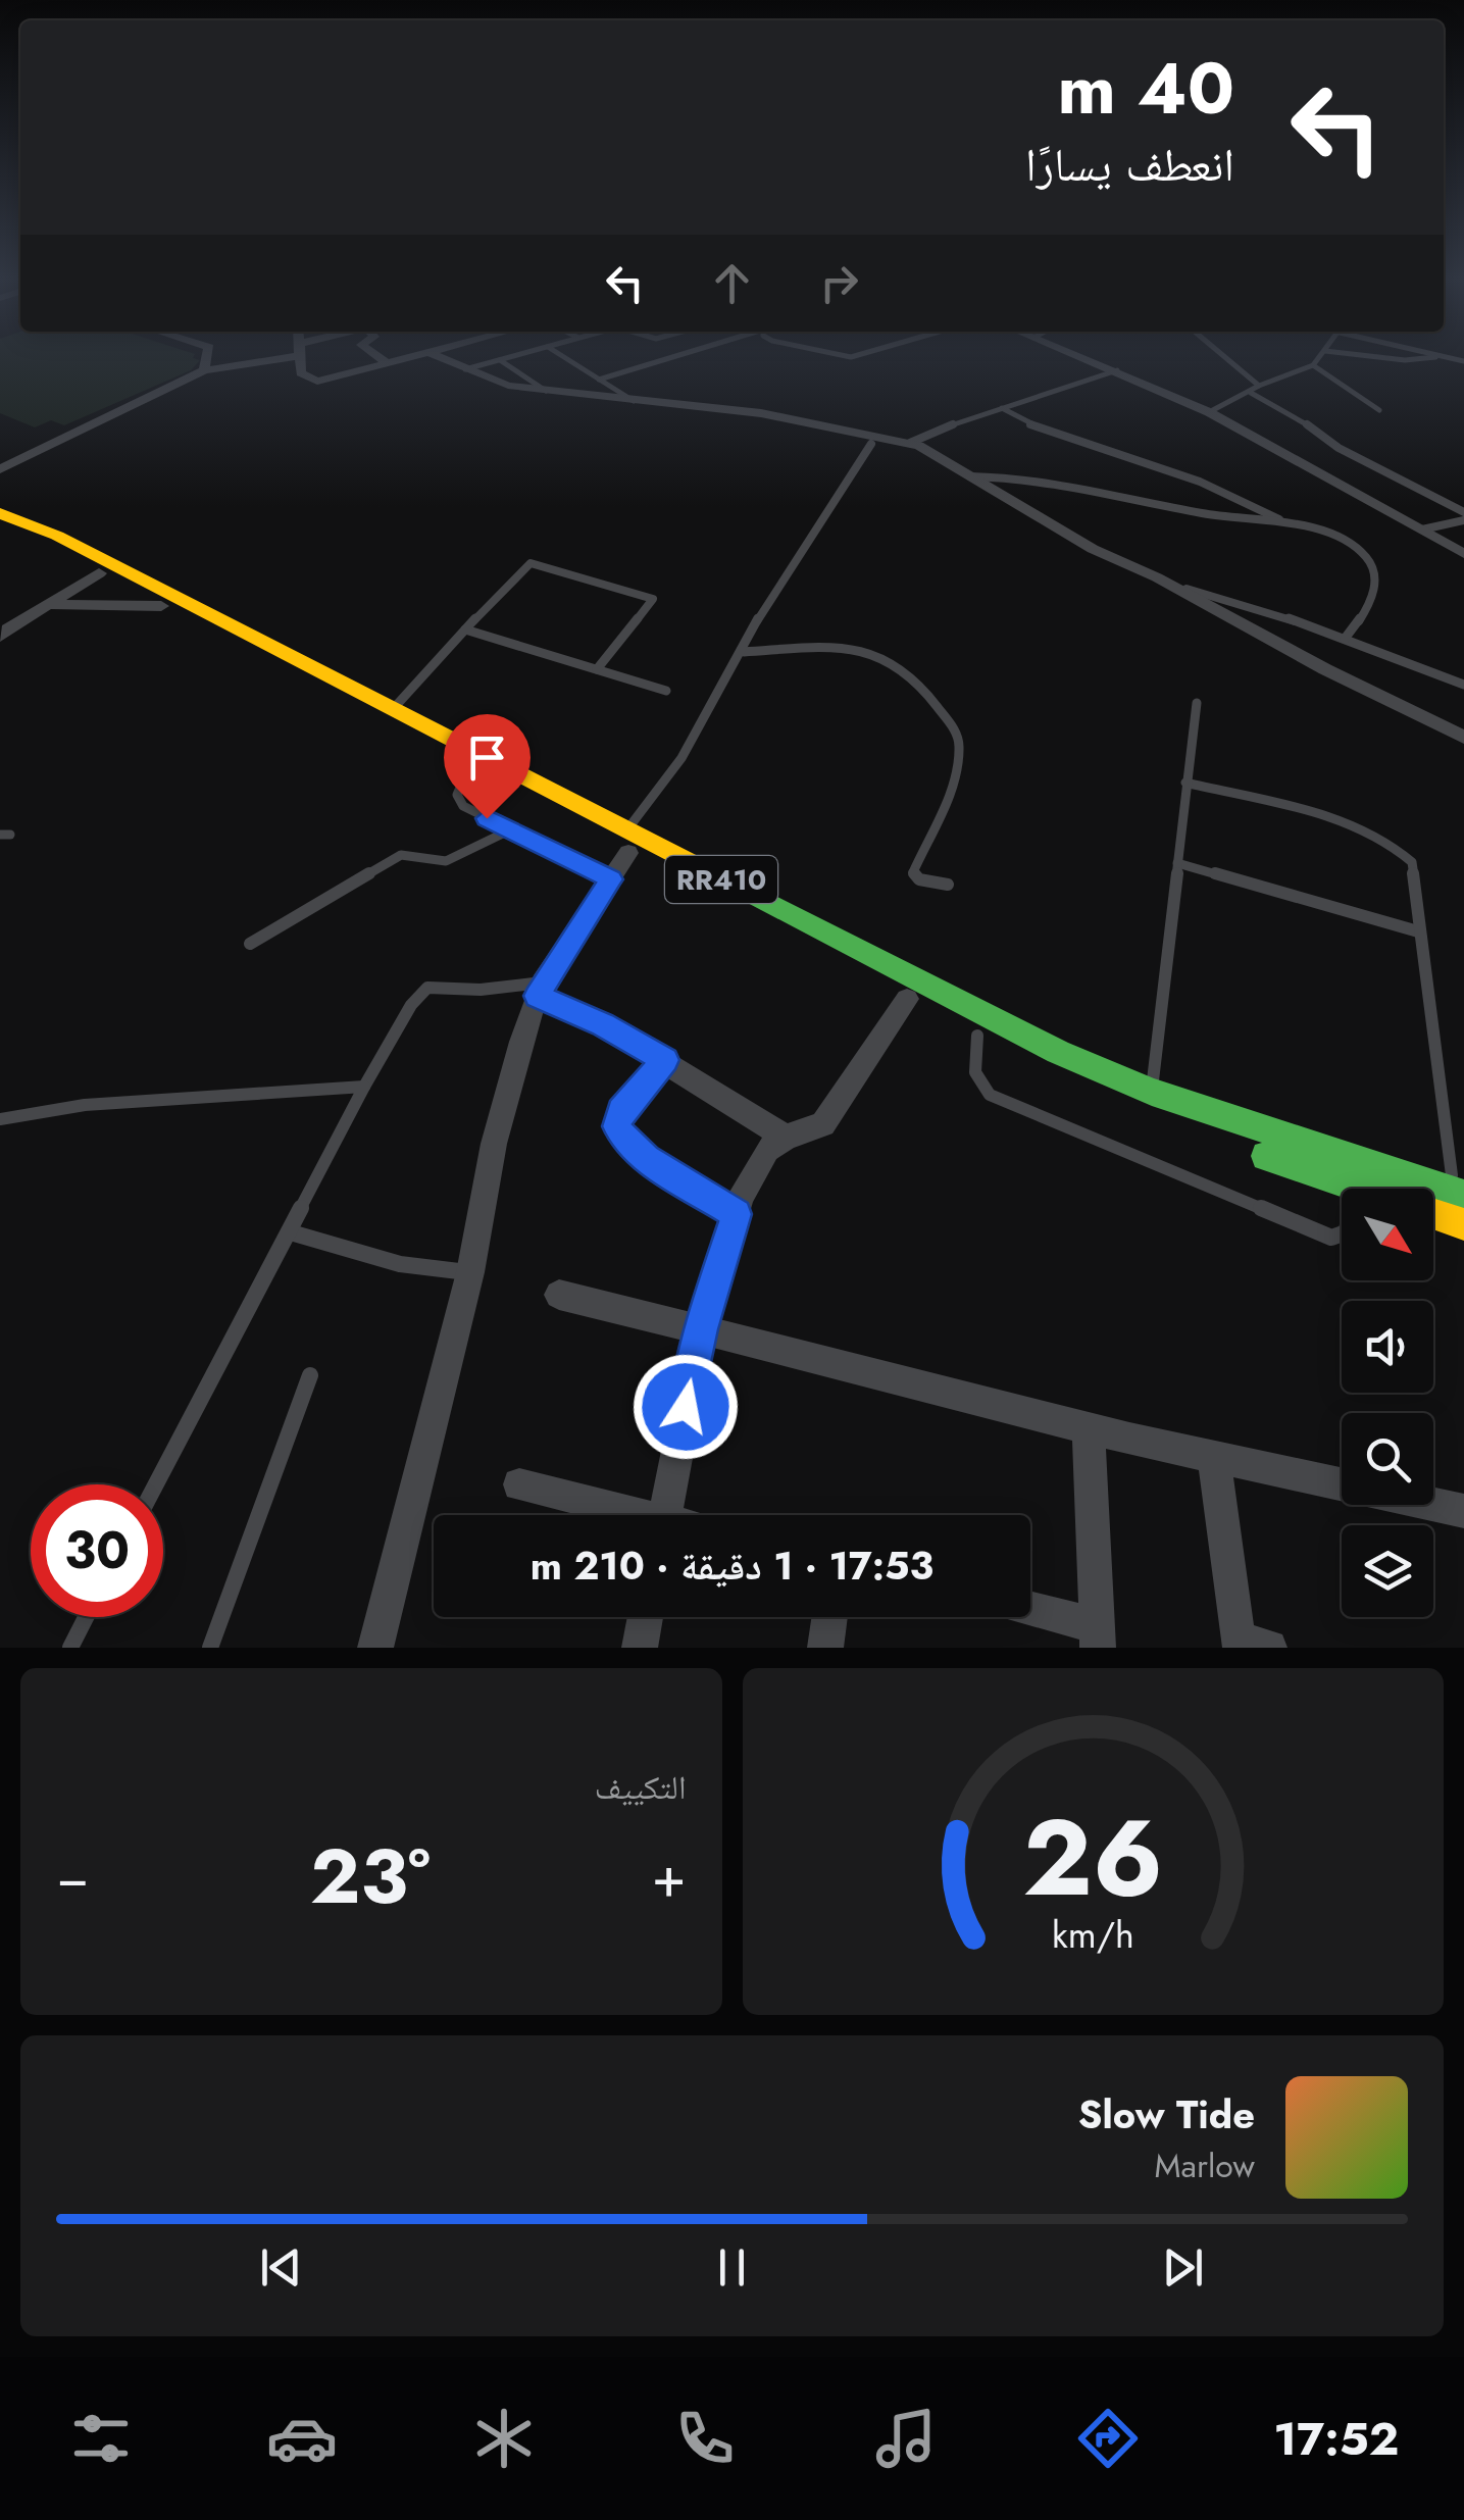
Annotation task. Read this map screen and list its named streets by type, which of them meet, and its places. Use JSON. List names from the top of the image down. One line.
{"streets":{"highway":["RR410"]},"north":"bottom right","page":{"turn":["40 m","انعطف يسارًا"],"limit":"30","trip":"17:53 · 1 دقيقة · 210 m","tile":"التكييف","heat":["−","23°","+"],"song":["Slow Tide","Marlow"],"tabs":"17:52","gauge":["26","km/h"]}}
